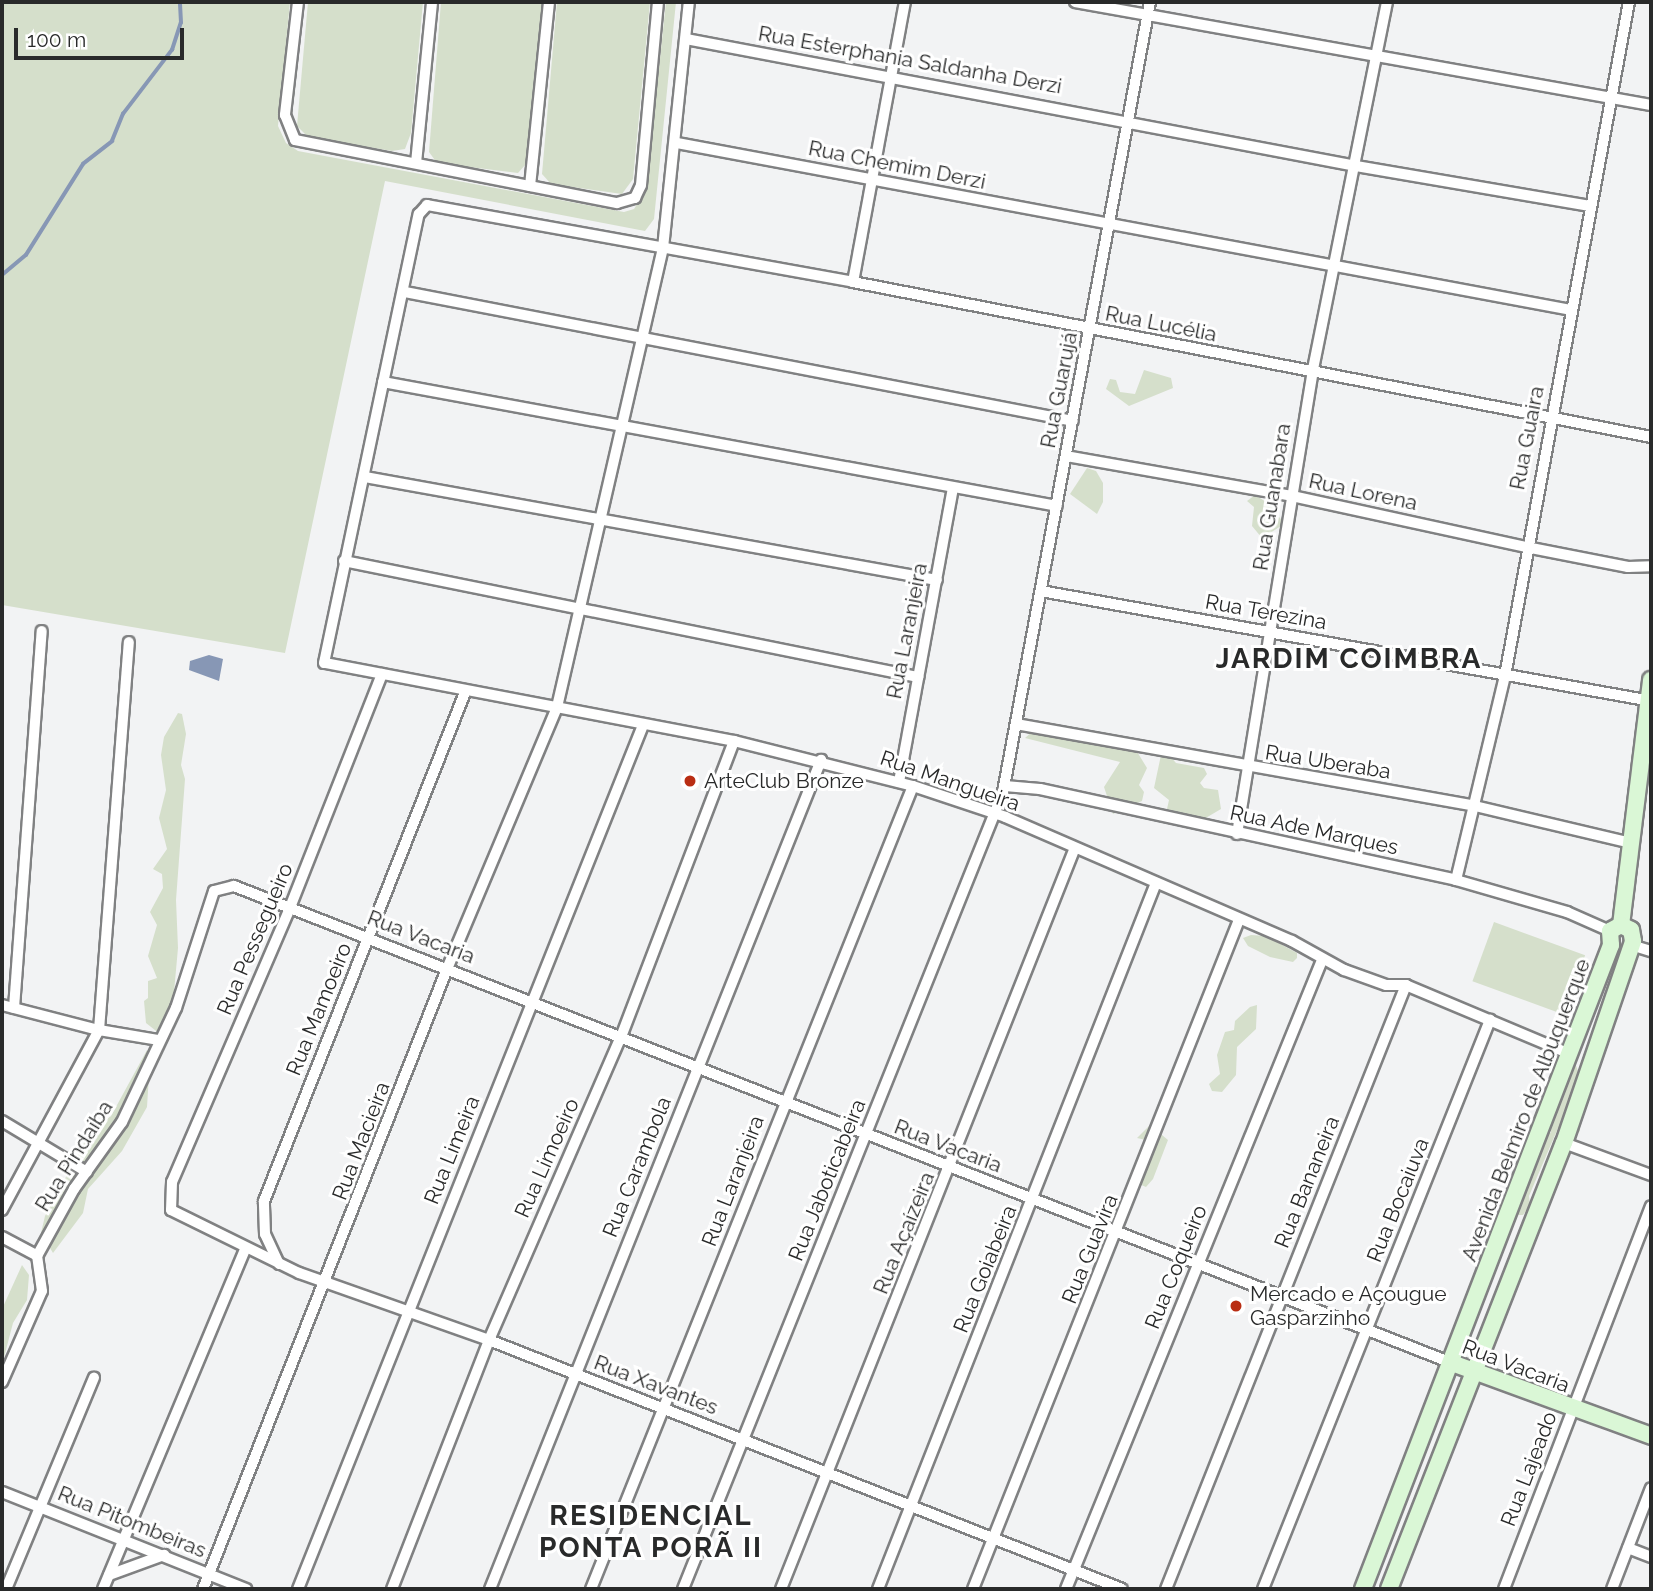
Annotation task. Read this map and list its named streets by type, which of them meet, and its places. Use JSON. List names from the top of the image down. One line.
{"streets":{"main road":["Rua Vacaria","Avenida Belmiro de Albuquerque"],"street":["Rua Esterphania Saldanha Derzi","Rua Chemim Derzi","Rua Lucélia","Rua Guarujá","Rua Guaira","Rua Lorena","Rua Guanabara","Rua Terezina","Rua Laranjeira","Rua Uberaba","Rua Mangueira","Rua Ade Marques","Rua Pessegueiro","Rua Mamoeiro","Rua Macieira","Rua Limeira","Rua Pindaíba","Rua Limoeiro","Rua Carambola","Rua Jaboticabeira","Rua Bananeira","Rua Bocaiuva","Rua Açaízeira","Rua Guavira","Rua Coqueiro","Rua Goiabeira","Rua Xavantes","Rua Lajeado","Rua Pitombeiras"]},"crossings":[["Rua Esterphania Saldanha Derzi","Rua Guarujá"],["Rua Esterphania Saldanha Derzi","Rua Guaira"],["Rua Esterphania Saldanha Derzi","Rua Guanabara"],["Rua Esterphania Saldanha Derzi","Rua Macieira"],["Rua Chemim Derzi","Rua Guarujá"],["Rua Chemim Derzi","Rua Guaira"],["Rua Chemim Derzi","Rua Guanabara"],["Rua Chemim Derzi","Rua Macieira"],["Rua Lucélia","Rua Guarujá"],["Rua Lucélia","Rua Guaira"],["Rua Lucélia","Rua Guanabara"],["Rua Lucélia","Rua Macieira"],["Rua Guarujá","Rua Lorena"],["Rua Guarujá","Rua Terezina"],["Rua Guarujá","Rua Uberaba"],["Rua Guarujá","Rua Ade Marques"],["Rua Guarujá","Rua Jaboticabeira"],["Rua Guaira","Rua Lorena"],["Rua Guaira","Rua Terezina"],["Rua Guaira","Rua Uberaba"],["Rua Guaira","Rua Ade Marques"],["Rua Lorena","Rua Guanabara"],["Rua Guanabara","Rua Terezina"],["Rua Guanabara","Rua Uberaba"],["Rua Guanabara","Rua Ade Marques"],["Rua Terezina","Avenida Belmiro de Albuquerque"],["Rua Laranjeira","Rua Mangueira"],["Rua Laranjeira","Rua Vacaria"],["Rua Laranjeira","Rua Xavantes"],["Rua Uberaba","Avenida Belmiro de Albuquerque"],["Rua Mangueira","Rua Pessegueiro"],["Rua Mangueira","Rua Mamoeiro"],["Rua Mangueira","Avenida Belmiro de Albuquerque"],["Rua Mangueira","Rua Macieira"],["Rua Mangueira","Rua Limeira"],["Rua Mangueira","Rua Limoeiro"],["Rua Mangueira","Rua Carambola"],["Rua Mangueira","Rua Jaboticabeira"],["Rua Mangueira","Rua Bananeira"],["Rua Mangueira","Rua Bocaiuva"],["Rua Mangueira","Rua Açaízeira"],["Rua Mangueira","Rua Guavira"],["Rua Mangueira","Rua Coqueiro"],["Rua Mangueira","Rua Goiabeira"],["Rua Ade Marques","Avenida Belmiro de Albuquerque"],["Rua Ade Marques","Rua Jaboticabeira"],["Rua Vacaria","Rua Pessegueiro"],["Rua Vacaria","Rua Mamoeiro"],["Rua Vacaria","Avenida Belmiro de Albuquerque"],["Rua Vacaria","Rua Macieira"],["Rua Vacaria","Rua Limeira"],["Rua Vacaria","Rua Pindaíba"],["Rua Vacaria","Rua Limoeiro"],["Rua Vacaria","Rua Carambola"],["Rua Vacaria","Rua Jaboticabeira"],["Rua Vacaria","Rua Bananeira"],["Rua Vacaria","Rua Bocaiuva"],["Rua Vacaria","Rua Açaízeira"],["Rua Vacaria","Rua Guavira"],["Rua Vacaria","Rua Coqueiro"],["Rua Vacaria","Rua Goiabeira"],["Rua Vacaria","Rua Lajeado"],["Rua Pessegueiro","Rua Xavantes"],["Rua Mamoeiro","Rua Xavantes"],["Rua Macieira","Rua Xavantes"],["Rua Macieira","Rua Pitombeiras"],["Rua Limeira","Rua Xavantes"],["Rua Limoeiro","Rua Xavantes"],["Rua Carambola","Rua Xavantes"],["Rua Jaboticabeira","Rua Xavantes"],["Rua Açaízeira","Rua Xavantes"],["Rua Guavira","Rua Xavantes"],["Rua Coqueiro","Rua Xavantes"],["Rua Goiabeira","Rua Xavantes"]],"districts":["JARDIM COIMBRA","RESIDENCIAL PONTA PORÃ II"],"places":["ArteClub Bronze","Mercado e Açougue Gasparzinho"],"scale_bar":"100 m"}
